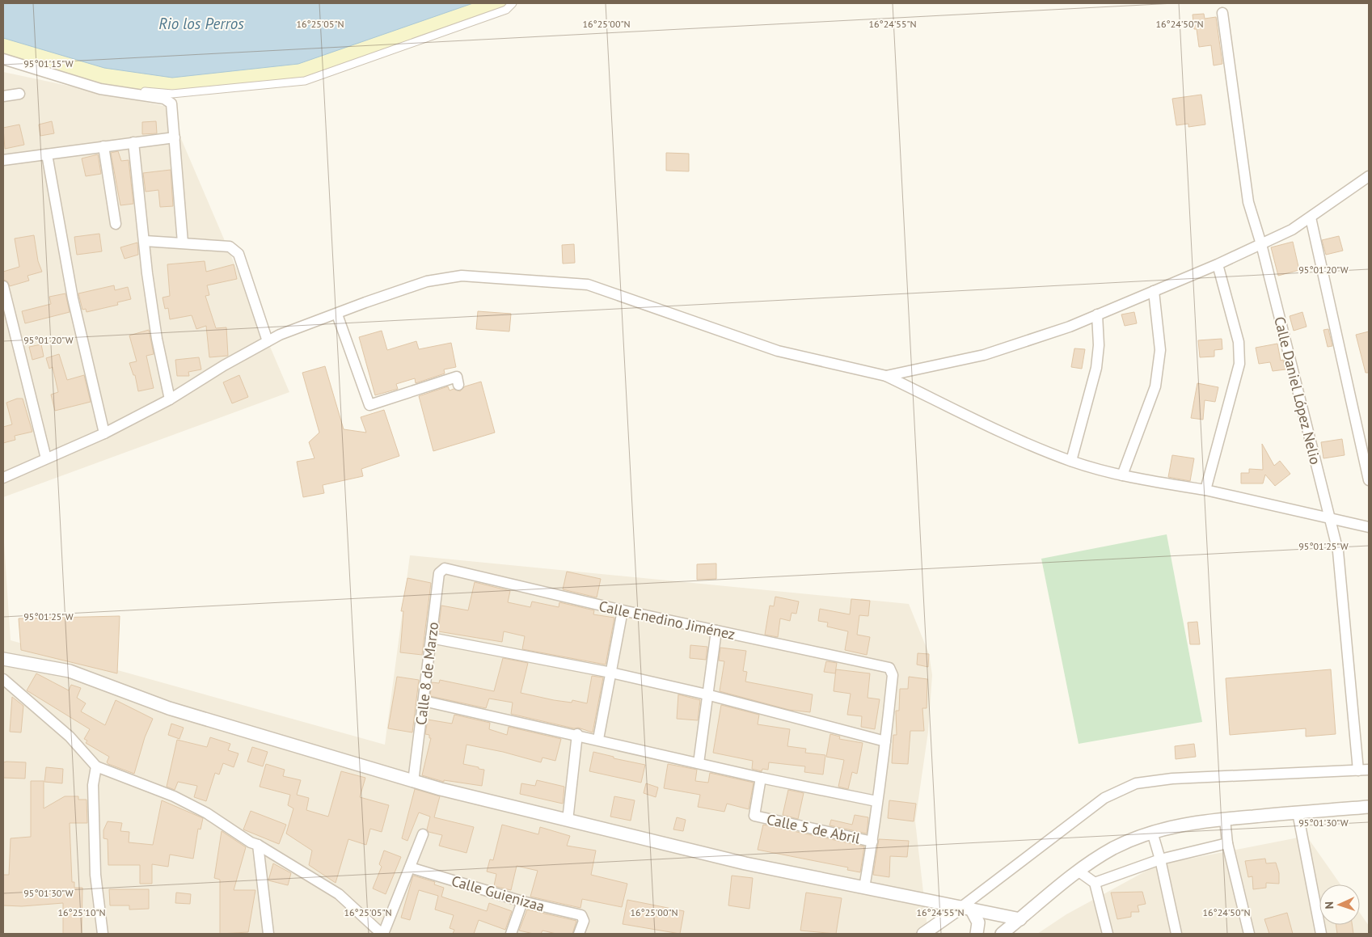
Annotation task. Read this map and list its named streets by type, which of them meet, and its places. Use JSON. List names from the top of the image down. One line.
{"streets":{"street":["Calle Daniel López Nelio","Calle Enedino Jiménez","Calle 8 de Marzo","Calle 5 de Abril","Calle Guienizaa"]},"crossings":[["Calle Enedino Jiménez","Calle 8 de Marzo"]],"water":["Rio los Perros"],"north":"left","coordinates":["16°25'05\"N","16°25'00\"N","16°24'55\"N","16°24'50\"N","95°01'15\"W","95°01'20\"W","95°01'25\"W","95°01'30\"W","16°25'10\"N"]}
